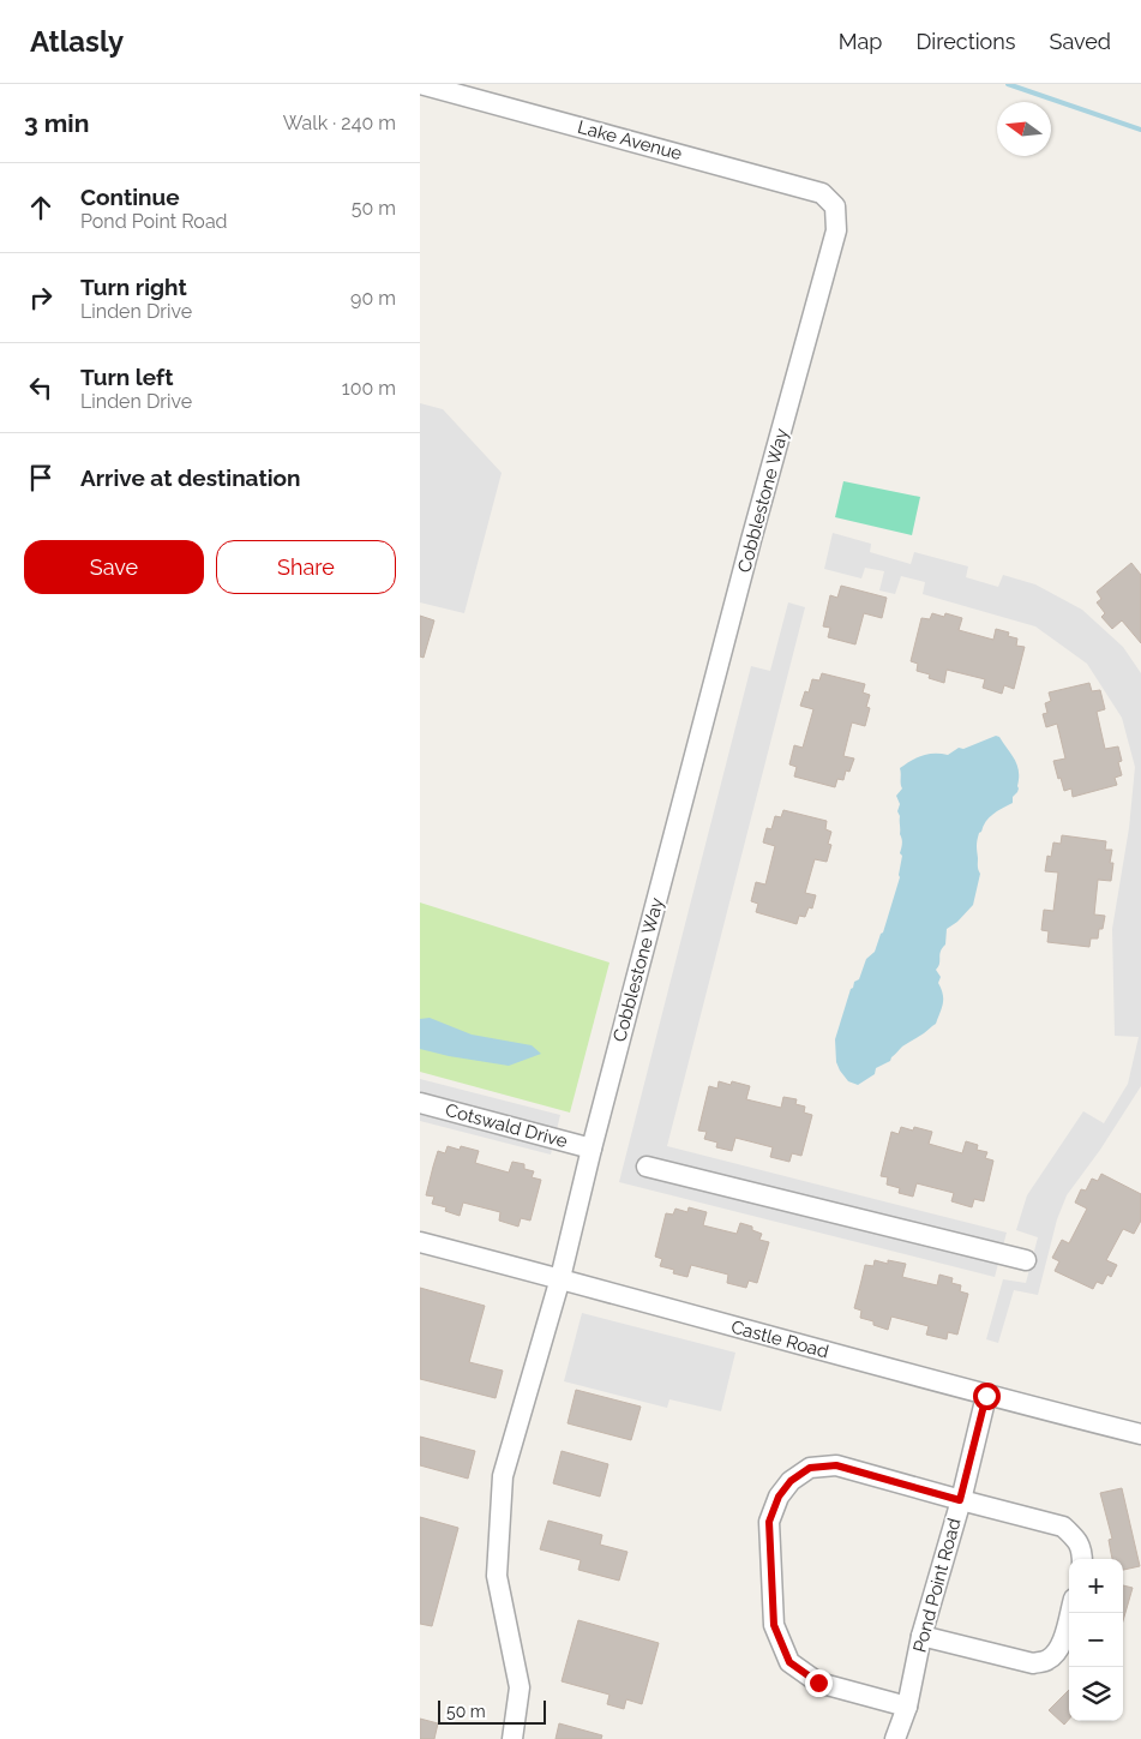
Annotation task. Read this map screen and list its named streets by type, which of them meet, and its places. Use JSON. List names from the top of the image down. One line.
{"streets":{"street":["Lake Avenue","Cobblestone Way","Cotswald Drive","Castle Road","Pond Point Road"]},"crossings":[["Lake Avenue","Cobblestone Way"],["Cobblestone Way","Cotswald Drive"],["Cobblestone Way","Castle Road"],["Castle Road","Pond Point Road"]],"scale_bar":"50 m","north":"left","page":{"header":"Atlasly","nav":["Map","Directions","Saved"],"heading":["3 min","Walk · 240 m"],"list":[["Continue","Pond Point Road","50 m"],["Turn right","Linden Drive","90 m"],["Turn left","Linden Drive","100 m"],"Arrive at destination"],"buttons":["Save","Share"],"map_buttons":["+","−"],"scale":"50 m"}}
